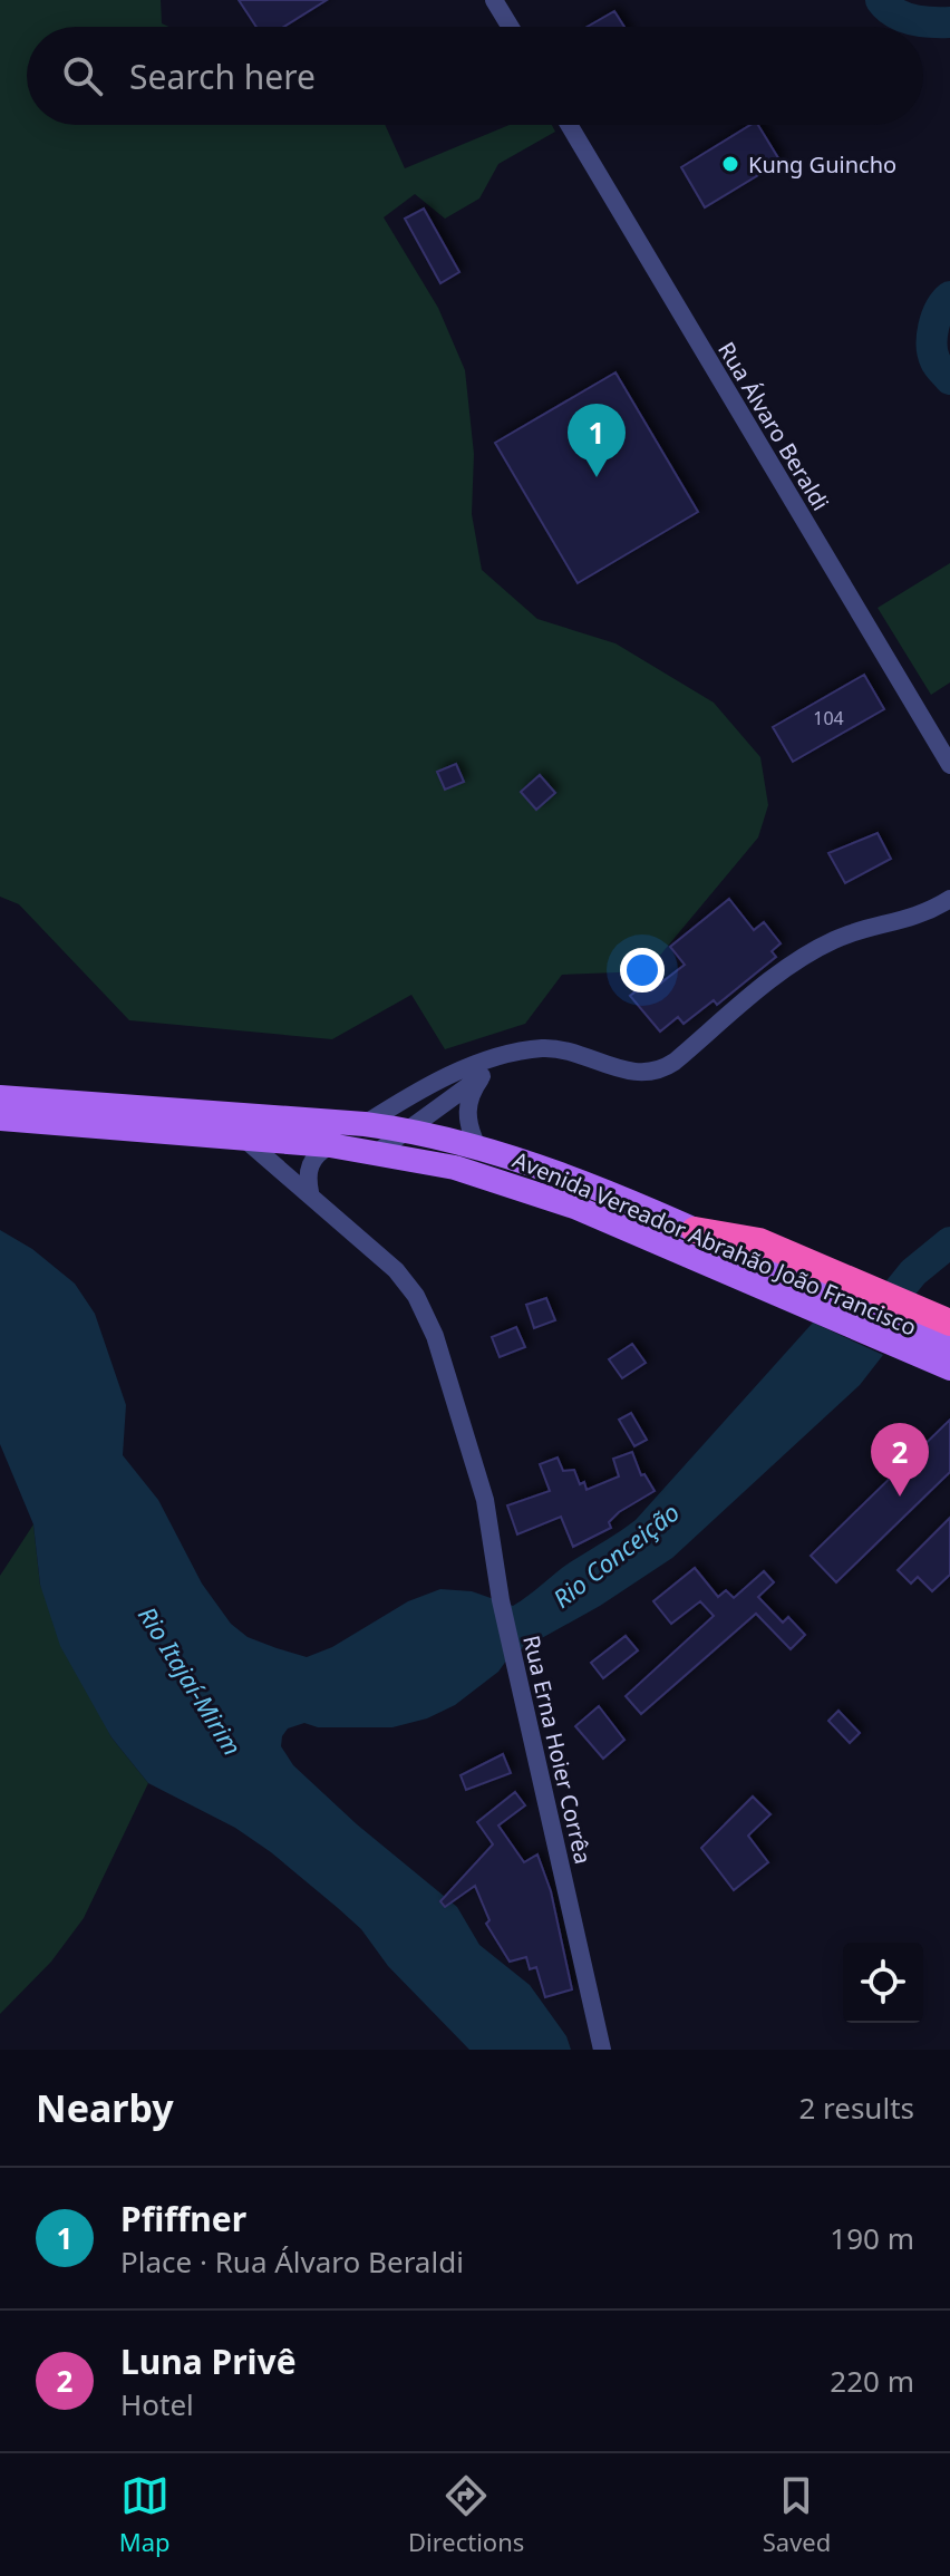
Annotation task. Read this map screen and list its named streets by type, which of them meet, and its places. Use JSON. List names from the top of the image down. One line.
{"streets":{"main road":["Avenida Vereador Abrahão João Francisco"],"street":["Rua Álvaro Beraldi","Rua Erna Hoier Corrêa"]},"crossings":[["Avenida Vereador Abrahão João Francisco","Rua Erna Hoier Corrêa"]],"water":["Rio Conceição","Rio Itajaí-Mirim"],"places":["Kung Guincho"],"house_numbers":["104"],"page":{"search":"Search here","pins":["1","2"],"heading":["Nearby","2 results"],"list":[{"mark":"1","name":"Pfiffner","note":"Place · Rua Álvaro Beraldi","value":"190 m"},{"mark":"2","name":"Luna Privê","note":"Hotel","value":"220 m"}],"nav":["Map","Directions","Saved"]}}
